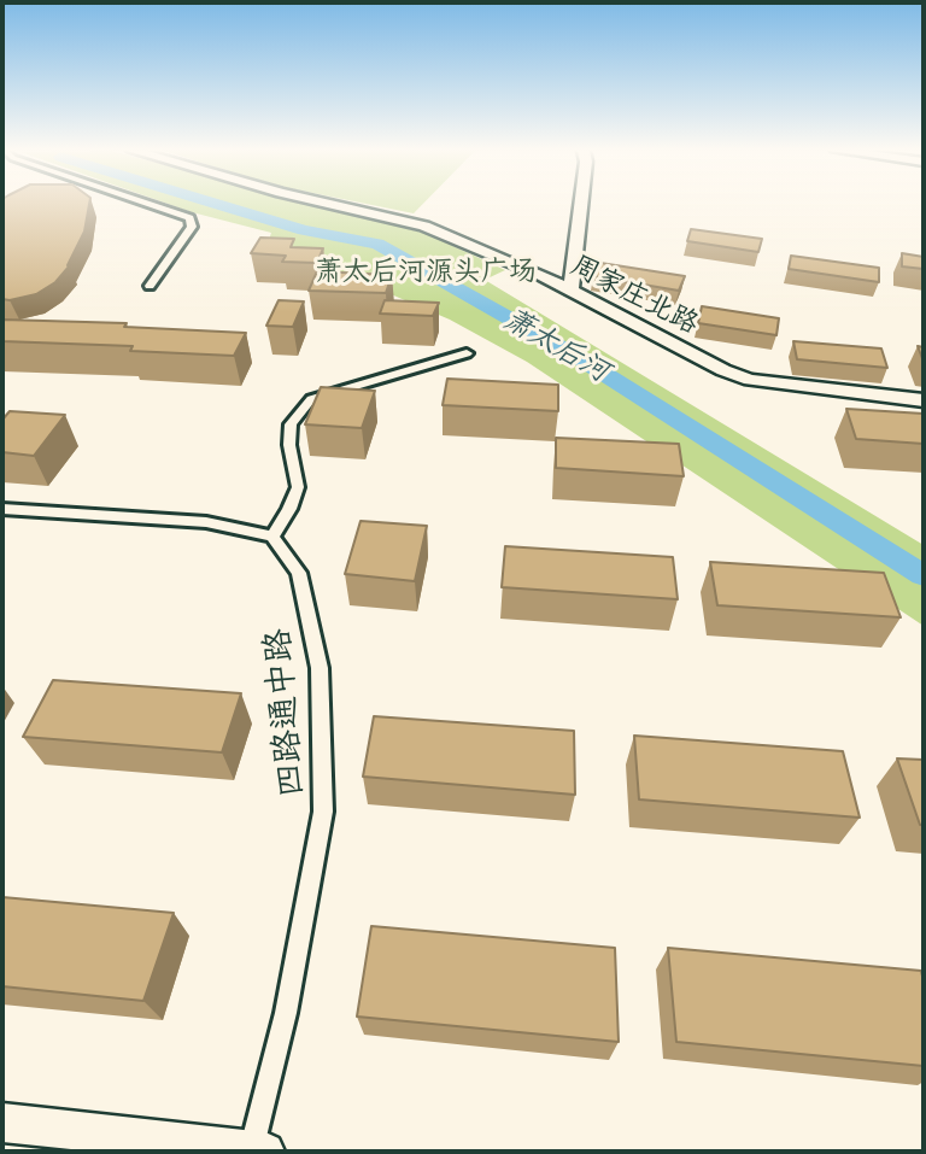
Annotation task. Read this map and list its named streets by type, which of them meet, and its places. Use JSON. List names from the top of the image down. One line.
{"streets":{"street":["周家庄北路","四路通中路"]},"water":["萧太后河"],"parks":["萧太后河源头广场"]}
